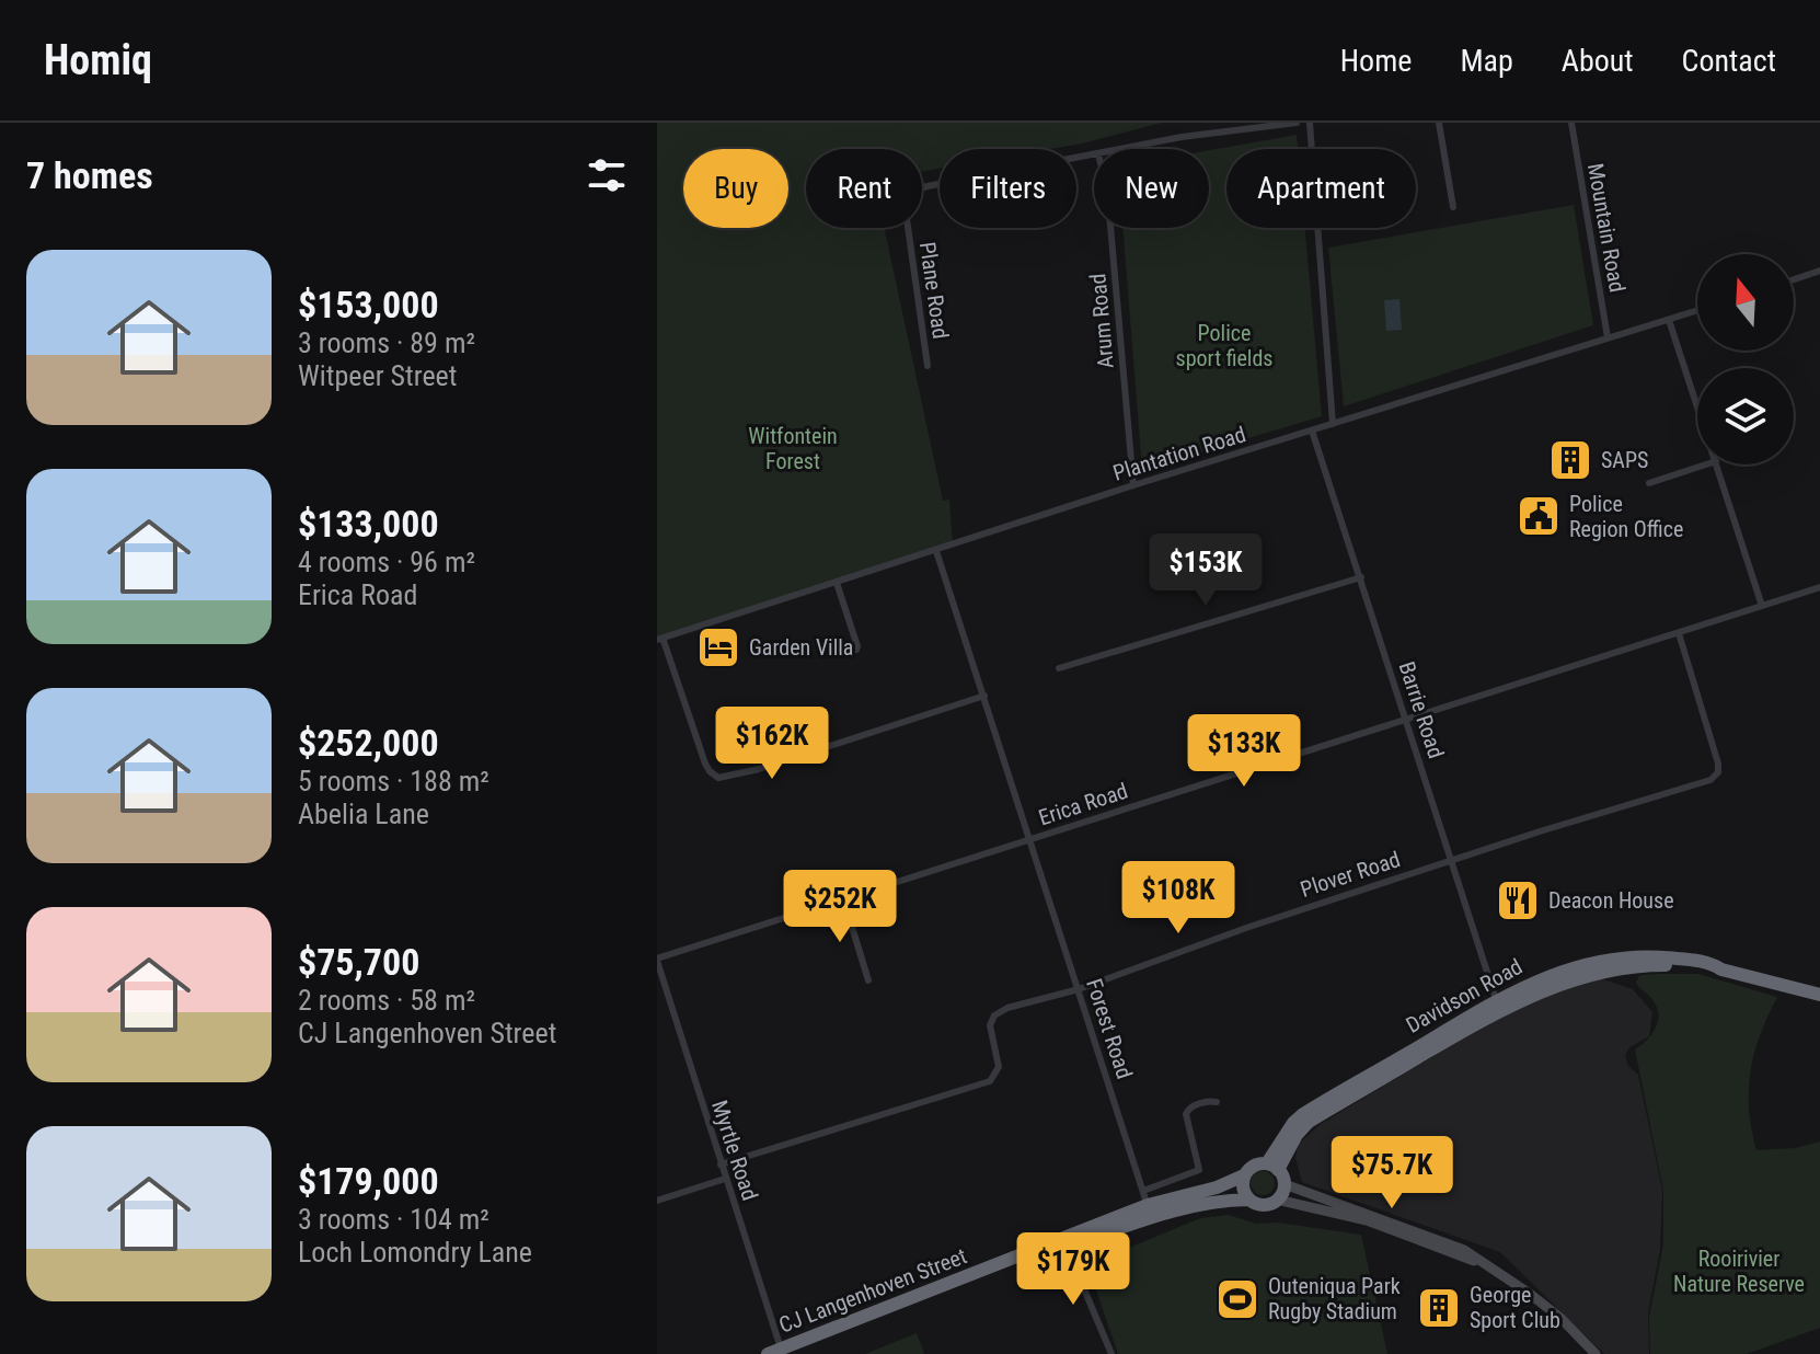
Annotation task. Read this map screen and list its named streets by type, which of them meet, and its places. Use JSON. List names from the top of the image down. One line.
{"streets":{"highway":["Davidson Road","CJ Langenhoven Street"],"street":["Mountain Road","Plane Road","Arum Road","Plantation Road","Barrie Road","Erica Road","Plover Road","Forest Road","Myrtle Road"]},"crossings":[["Mountain Road","Plantation Road"],["Arum Road","Plantation Road"],["Plantation Road","Barrie Road"],["Plantation Road","Forest Road"],["Barrie Road","Erica Road"],["Barrie Road","Plover Road"],["Barrie Road","Davidson Road"],["Erica Road","Plover Road"],["Erica Road","Forest Road"],["Erica Road","Myrtle Road"],["Plover Road","Forest Road"],["Plover Road","Myrtle Road"],["Davidson Road","CJ Langenhoven Street"],["Forest Road","CJ Langenhoven Street"],["Myrtle Road","CJ Langenhoven Street"]],"parks":["Police sport fields","Witfontein Forest","Rooirivier Nature Reserve"],"places":{"building":["SAPS","George Sport Club"],"public building":["Police Region Office"],"hotel":["Garden Villa"],"restaurant":["Deacon House"],"sports":["Outeniqua Park Rugby Stadium"]},"north":"top","page":{"header":"Homiq","nav":["Home","Map","About","Contact"],"heading":"7 homes","chip":["Buy","Rent","Filters","New","Apartment"],"list":[{"name":"$153,000","note":"3 rooms · 89 m² · Witpeer Street"},{"name":"$133,000","note":"4 rooms · 96 m² · Erica Road"},{"name":"$252,000","note":"5 rooms · 188 m² · Abelia Lane"},{"name":"$75,700","note":"2 rooms · 58 m² · CJ Langenhoven Street"},{"name":"$179,000","note":"3 rooms · 104 m² · Loch Lomondry Lane"}],"price":["$153K","$162K","$133K","$108K","$252K","$75.7K","$179K"]}}
